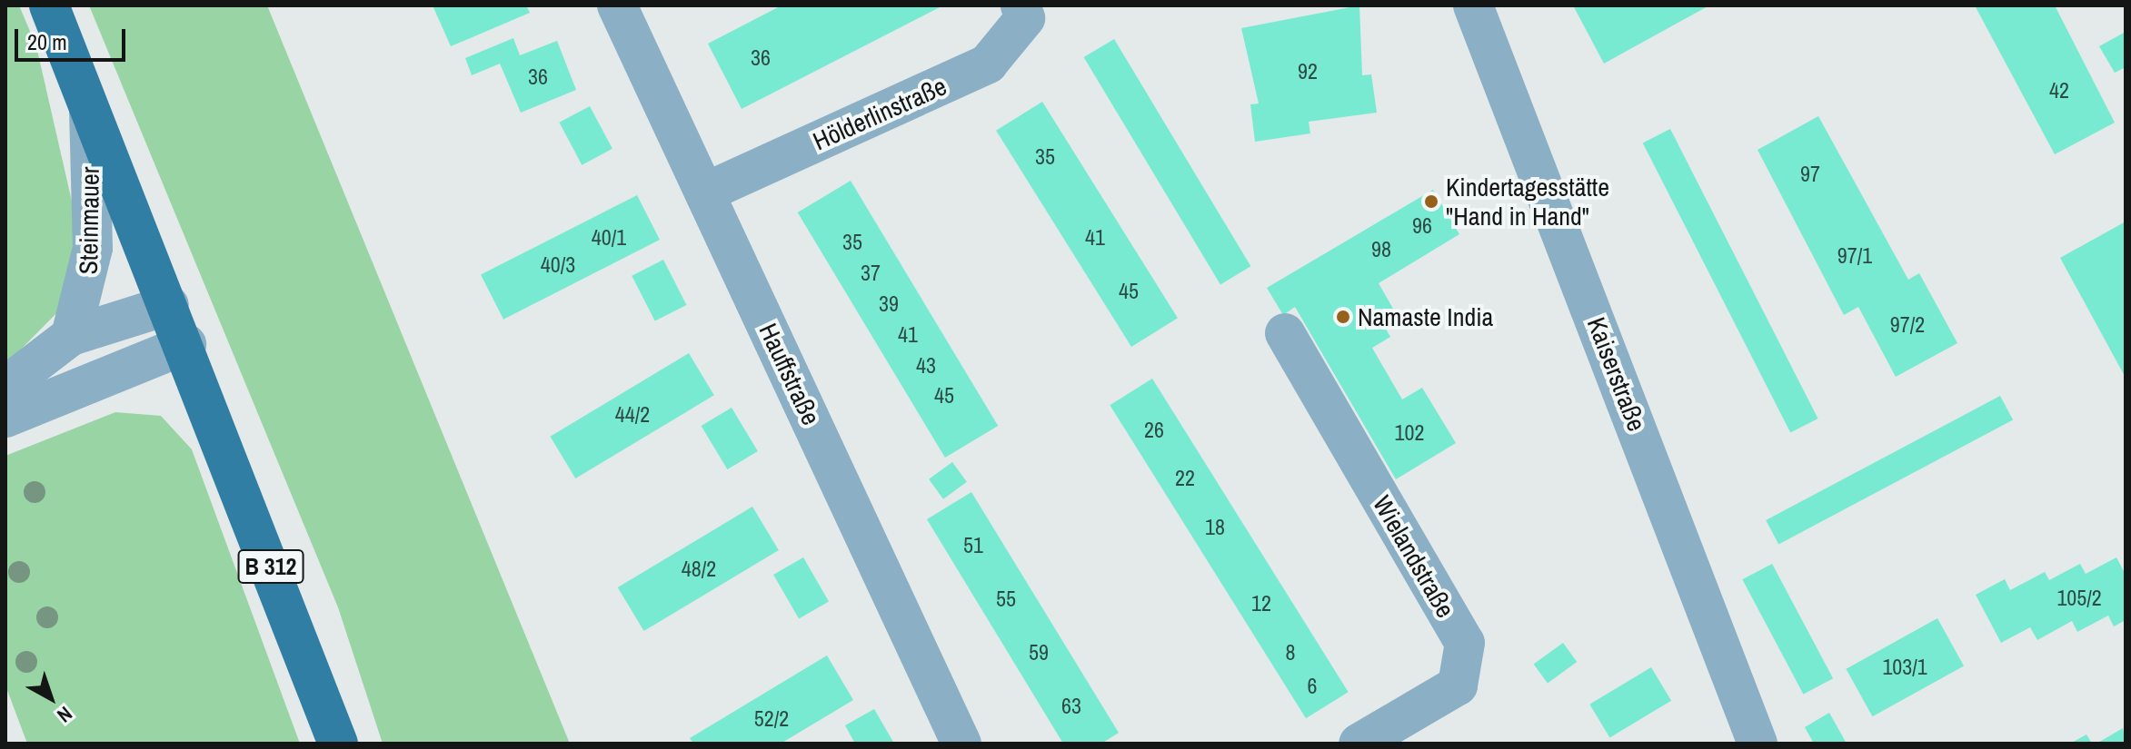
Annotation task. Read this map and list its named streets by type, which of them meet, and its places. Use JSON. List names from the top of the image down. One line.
{"streets":{"main road":["B 312"],"street":["Hölderlinstraße","Steinmauer","Hauffstraße","Kaiserstraße","Wielandstraße"]},"crossings":[["Hölderlinstraße","Hauffstraße"],["Steinmauer","B 312"]],"places":["Kindertagesstätte \"Hand in Hand\"","Namaste India"],"house_numbers":["36","92","36","42","35","97","96","40/1","41","35","98","97/1","40/3","37","45","39","97/2","41","43","45","44/2","26","102","22","18","51","48/2","105/2","55","12","59","8","103/1","6","63","52/2"],"scale_bar":"20 m","north":"bottom right"}
